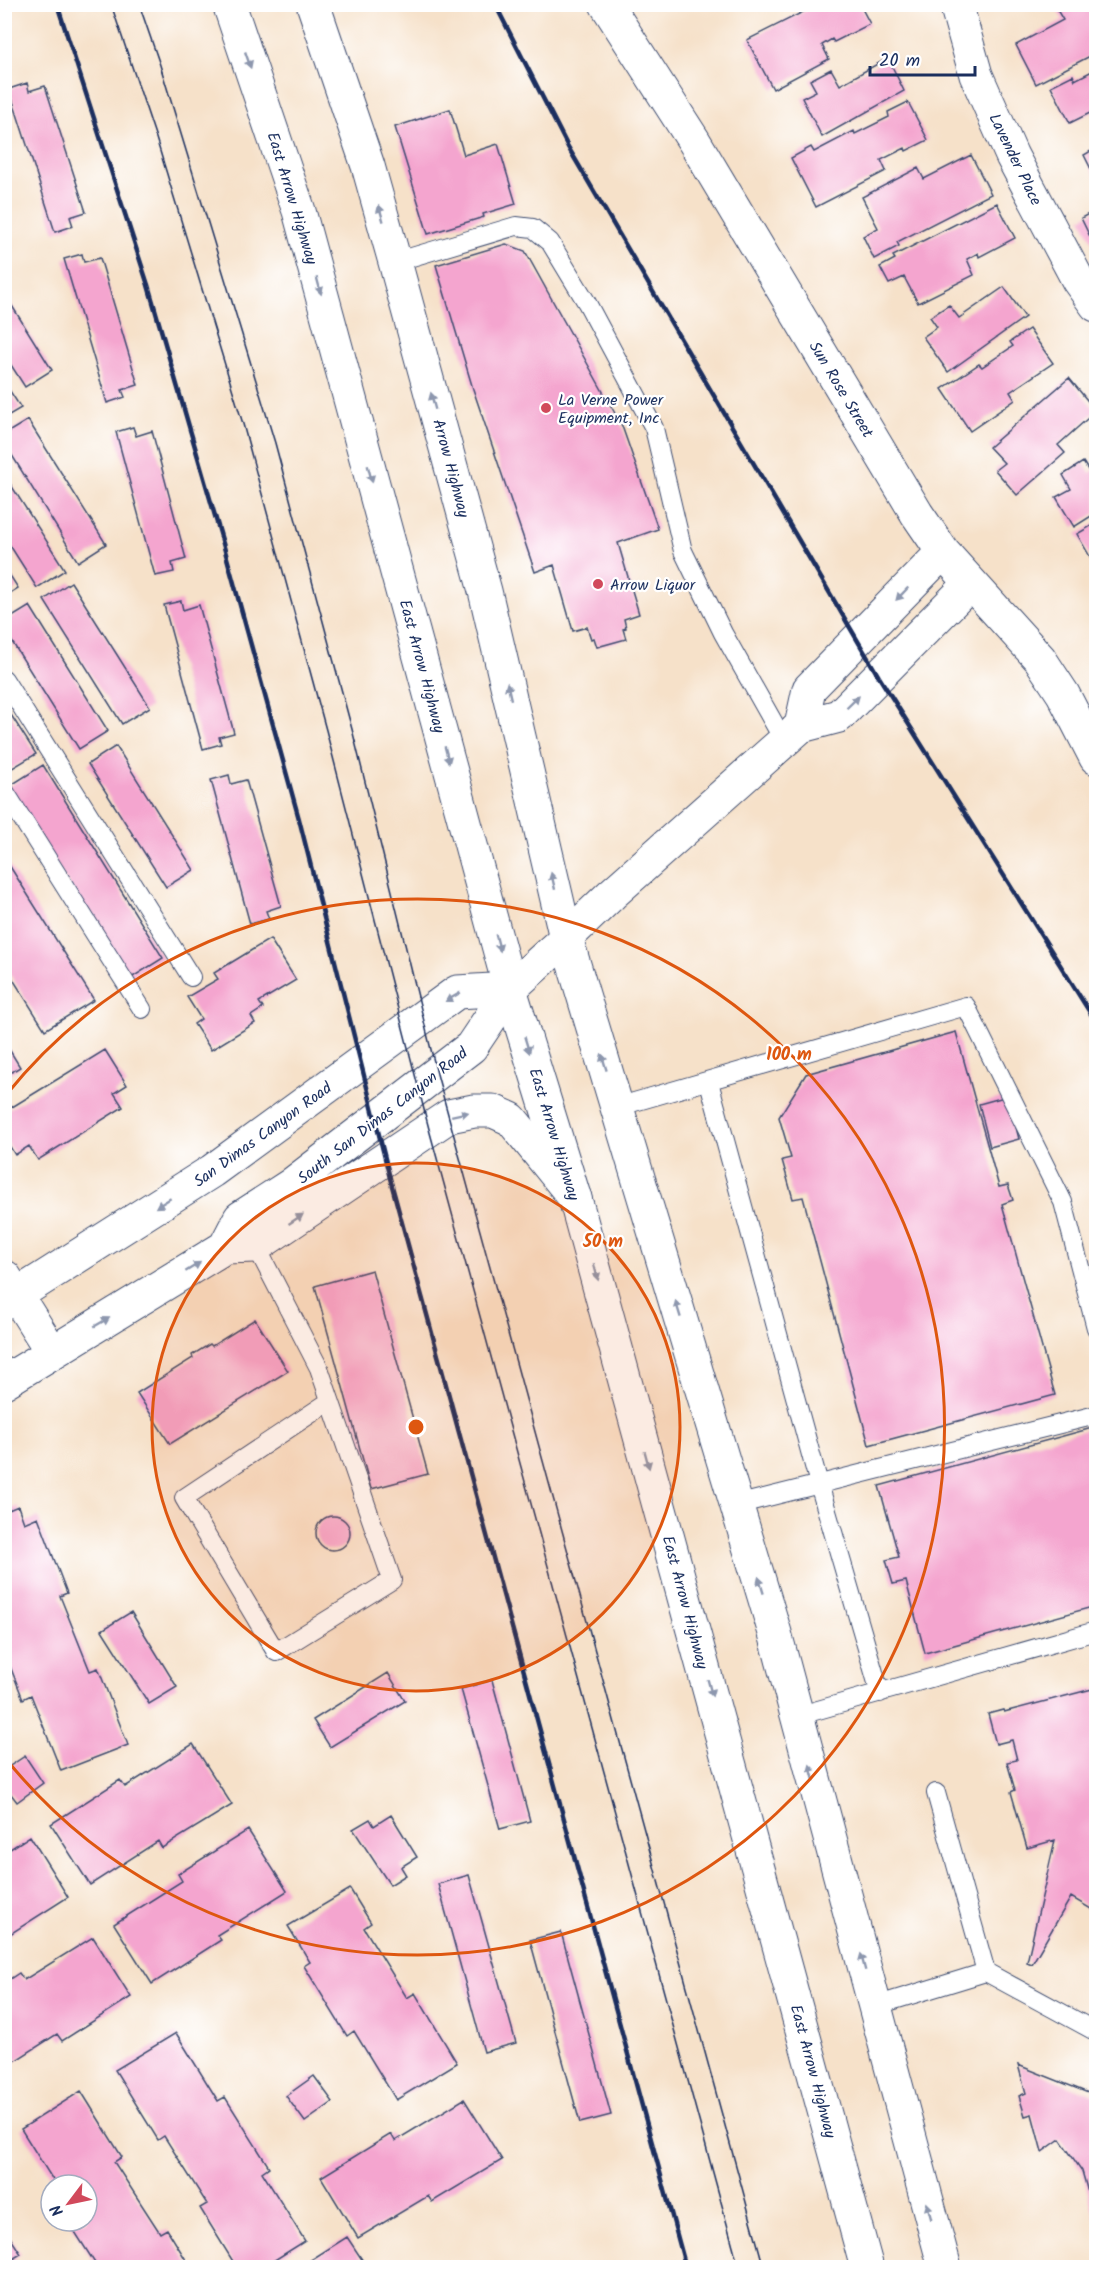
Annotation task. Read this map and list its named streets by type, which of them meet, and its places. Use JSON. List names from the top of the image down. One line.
{"streets":{"main road":["Lavender Place","East Arrow Highway","Sun Rose Street","Arrow Highway","South San Dimas Canyon Road","San Dimas Canyon Road"]},"crossings":[["East Arrow Highway","South San Dimas Canyon Road"],["East Arrow Highway","San Dimas Canyon Road"],["Sun Rose Street","South San Dimas Canyon Road"],["Arrow Highway","South San Dimas Canyon Road"],["South San Dimas Canyon Road","San Dimas Canyon Road"]],"one_way":["Arrow Highway"],"places":["La Verne Power Equipment, Inc","Arrow Liquor"],"scale_bar":"20 m","north":"bottom left","rings":["100 m","50 m"]}
